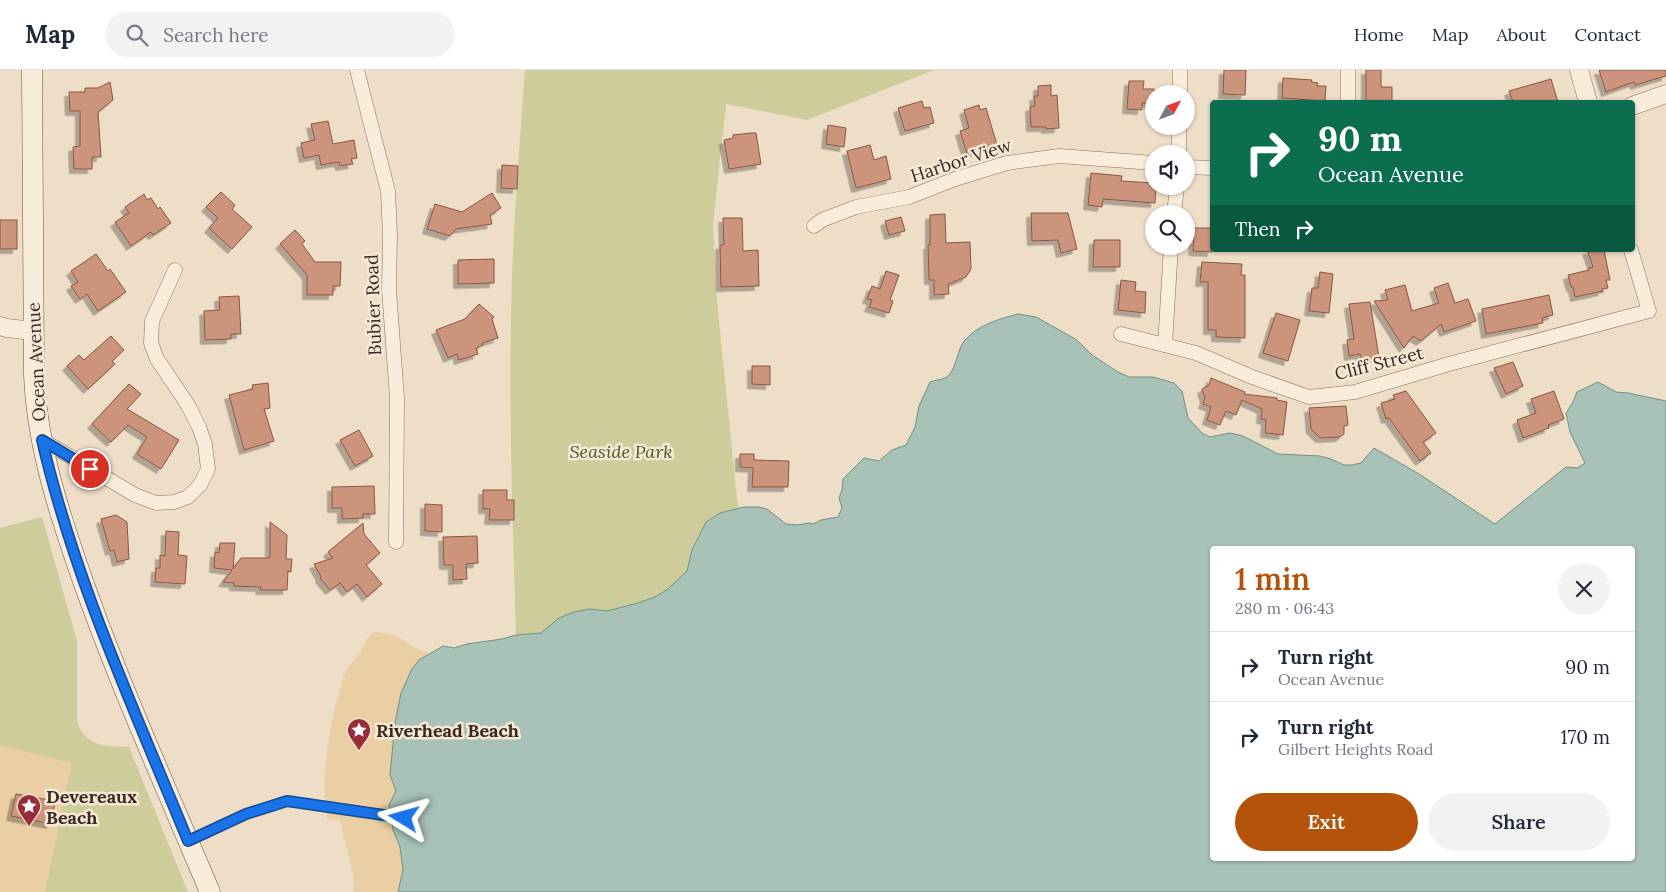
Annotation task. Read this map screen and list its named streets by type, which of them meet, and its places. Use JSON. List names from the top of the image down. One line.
{"streets":{"main road":["Ocean Avenue"],"street":["Harbor View","Bubier Road","Cliff Street"]},"parks":["Seaside Park"],"places":{"place":["Riverhead Beach","Devereaux Beach"]},"north":"top right","page":{"header":"Map","search":"Search here","nav":["Home","Map","About","Contact"],"turn":["90 m","Ocean Avenue"],"then":"Then","heading":["1 min","280 m · 06:43"],"list":[{"name":"Turn right","note":"Ocean Avenue","value":"90 m"},{"name":"Turn right","note":"Gilbert Heights Road","value":"170 m"}],"buttons":["Exit","Share"]}}
